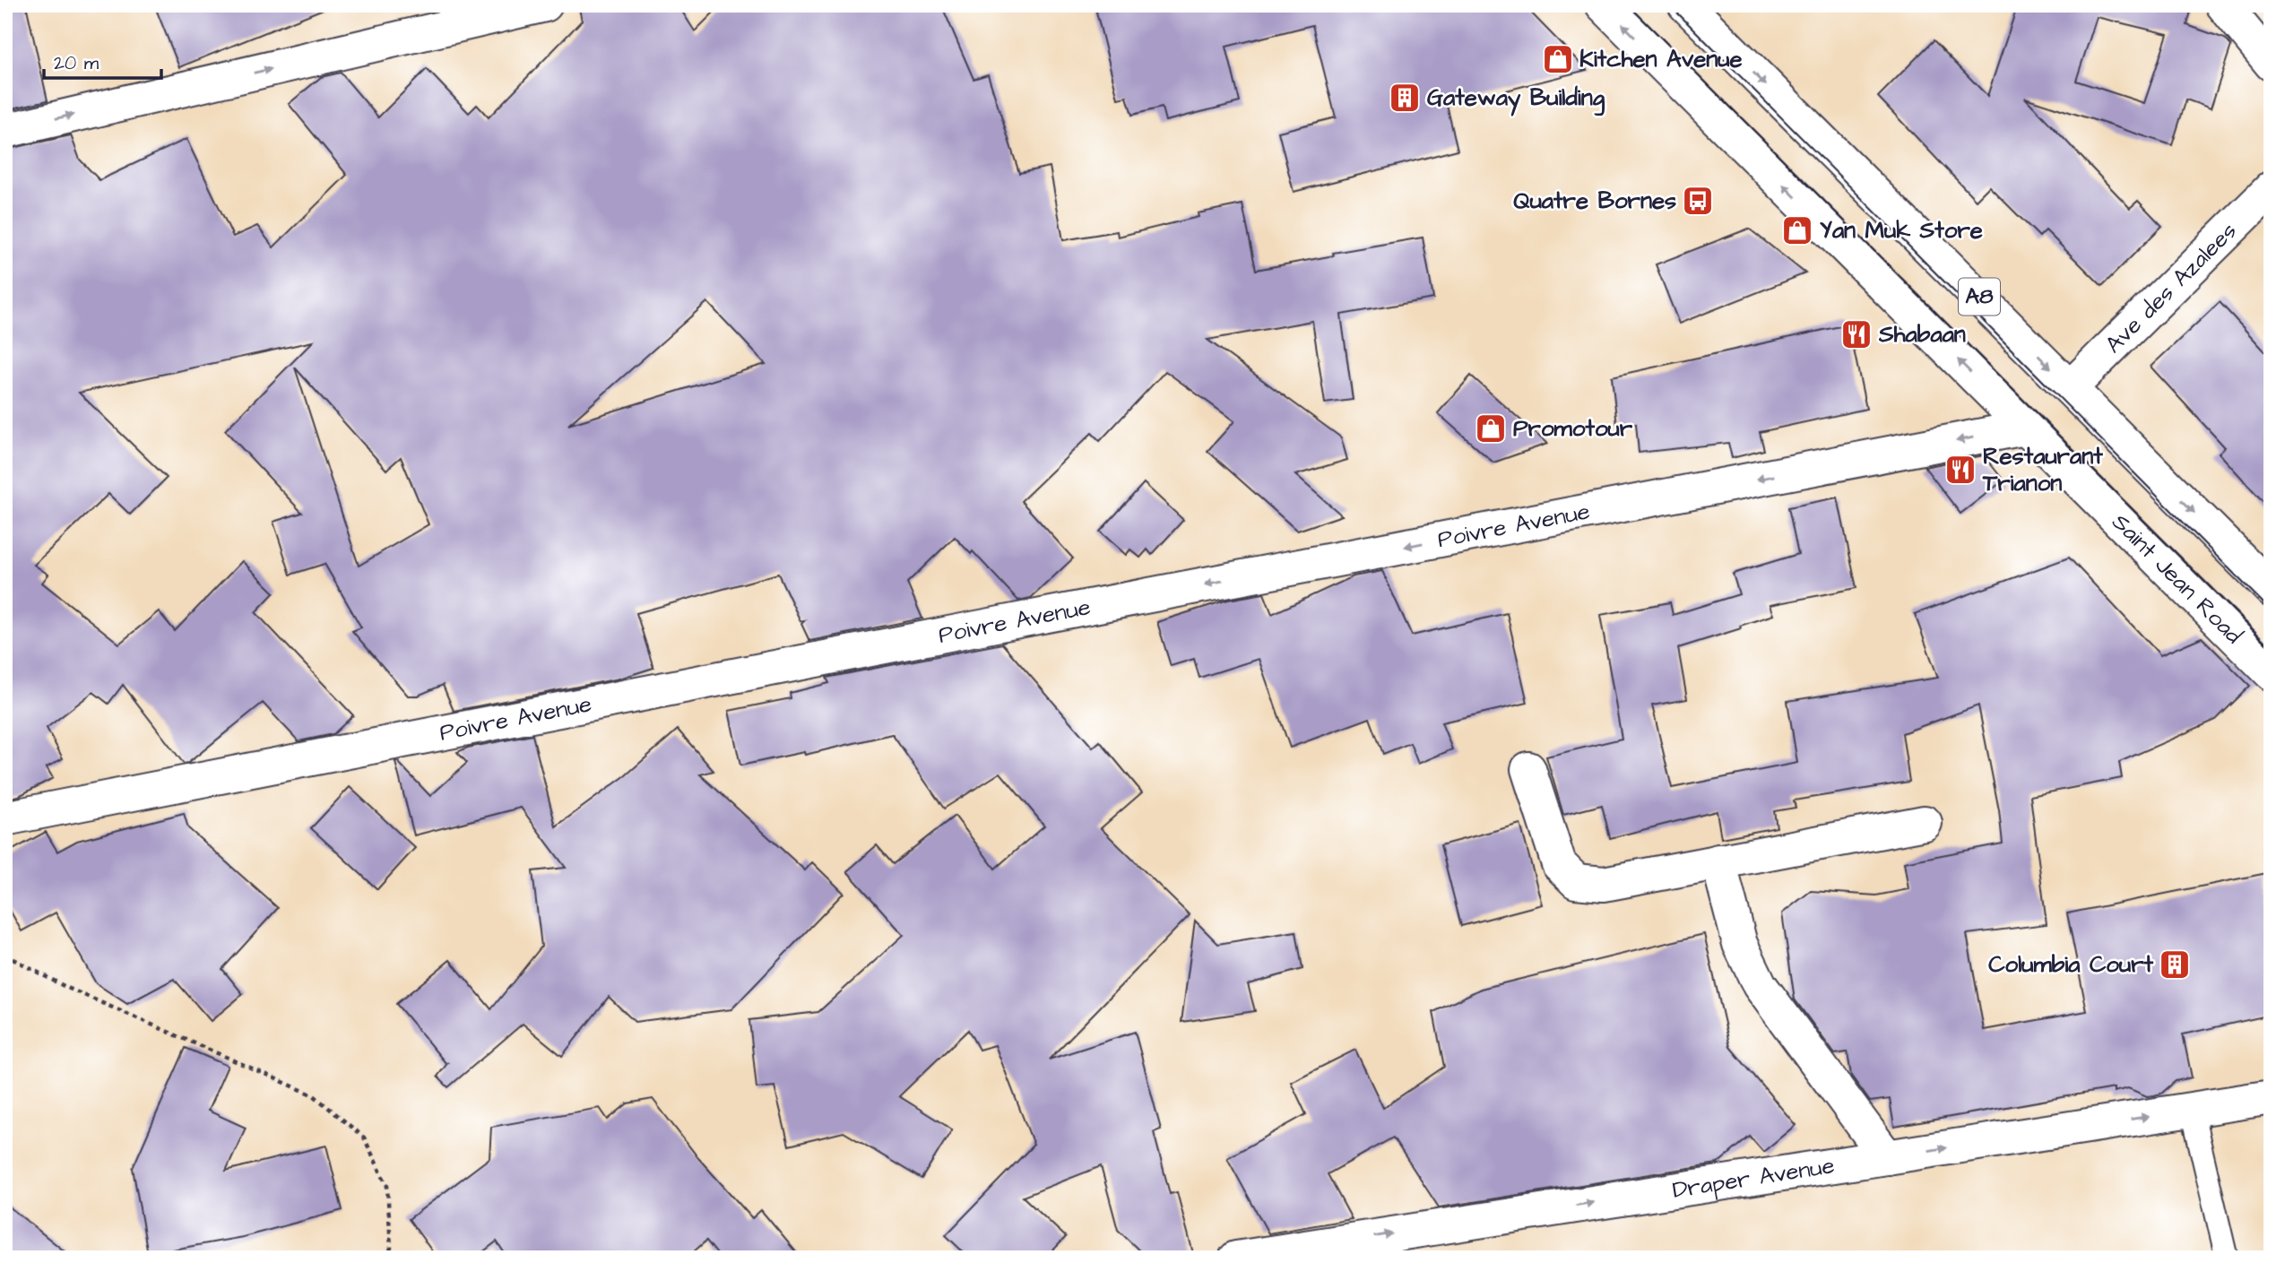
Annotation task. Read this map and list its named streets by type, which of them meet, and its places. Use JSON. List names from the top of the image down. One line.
{"streets":{"street":["Ave des Azalees","A8","Poivre Avenue","Saint Jean Road","Draper Avenue"]},"crossings":[["Ave des Azalees","A8"],["Poivre Avenue","Saint Jean Road"]],"one_way":["Poivre Avenue","Draper Avenue"],"places":{"shop":["Kitchen Avenue","Yan Muk Store","Promotour"],"building":["Gateway Building","Columbia Court"],"bus stop":["Quatre Bornes"],"restaurant":["Shabaan","Restaurant Trianon"]},"scale_bar":"20 m"}
